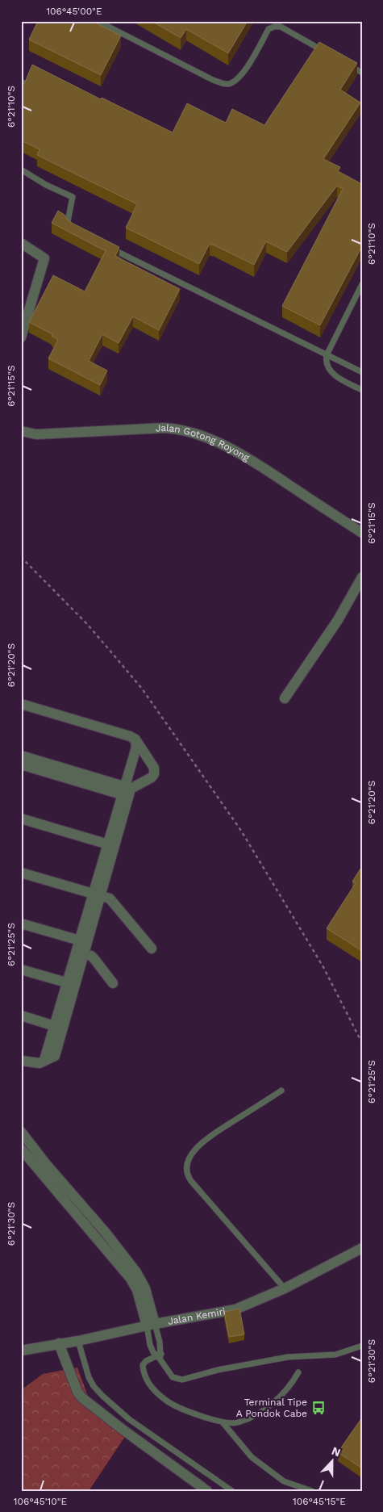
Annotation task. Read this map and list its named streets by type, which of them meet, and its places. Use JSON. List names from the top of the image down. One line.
{"streets":{"street":["Jalan Gotong Royong","Jalan Kemiri"]},"places":{"bus stop":["Terminal Tipe A Pondok Cabe"]},"north":"top","coordinates":["106°45'00\"E","6°21'10\"S","6°21'15\"S","6°21'20\"S","6°21'25\"S","6°21'30\"S","106°45'10\"E","106°45'15\"E"]}
